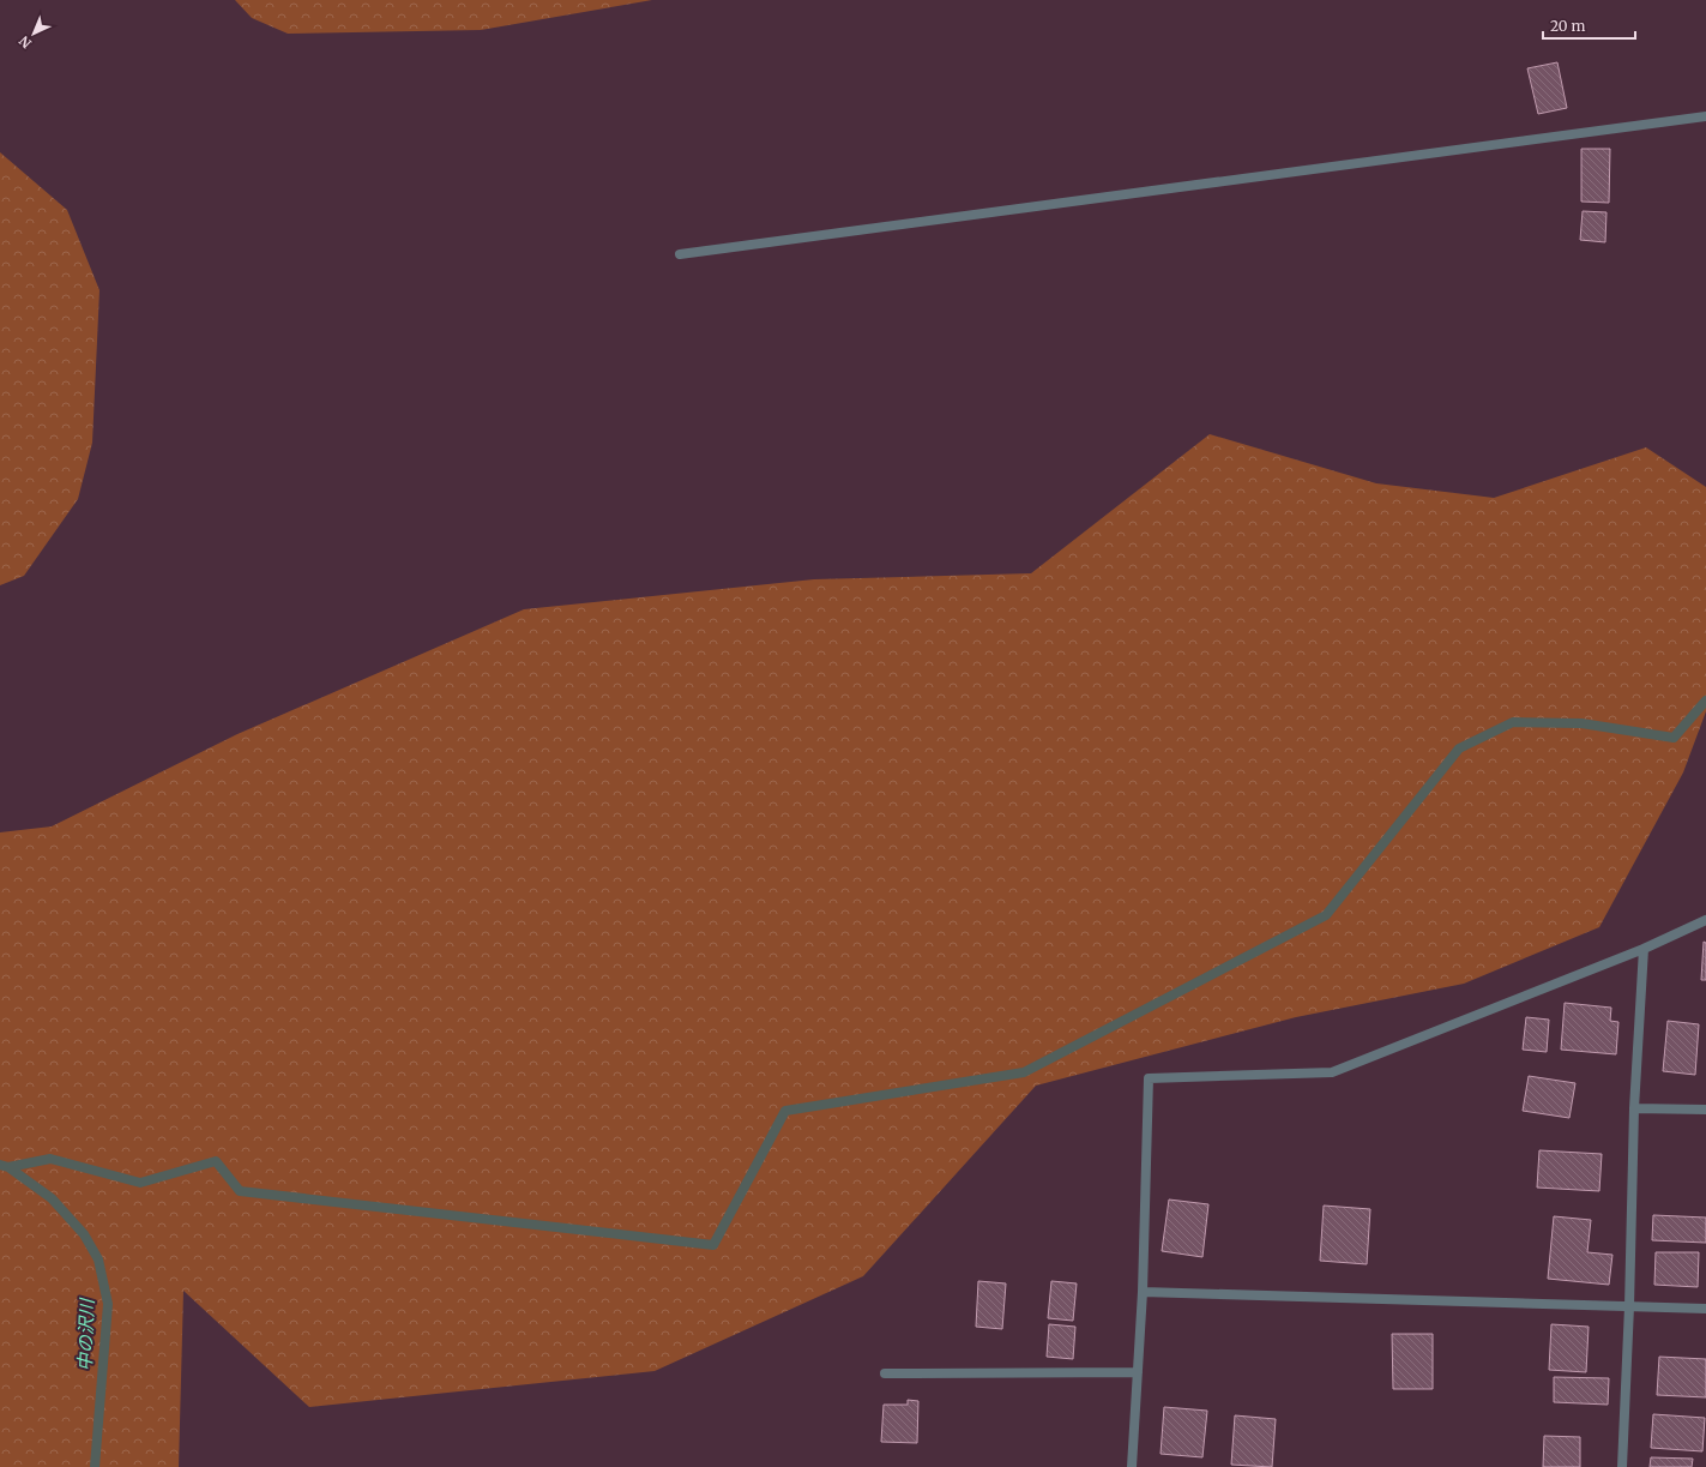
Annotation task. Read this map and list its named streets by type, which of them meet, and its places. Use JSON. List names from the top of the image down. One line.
{"water":["中の沢川"],"scale_bar":"20 m","north":"bottom left"}
